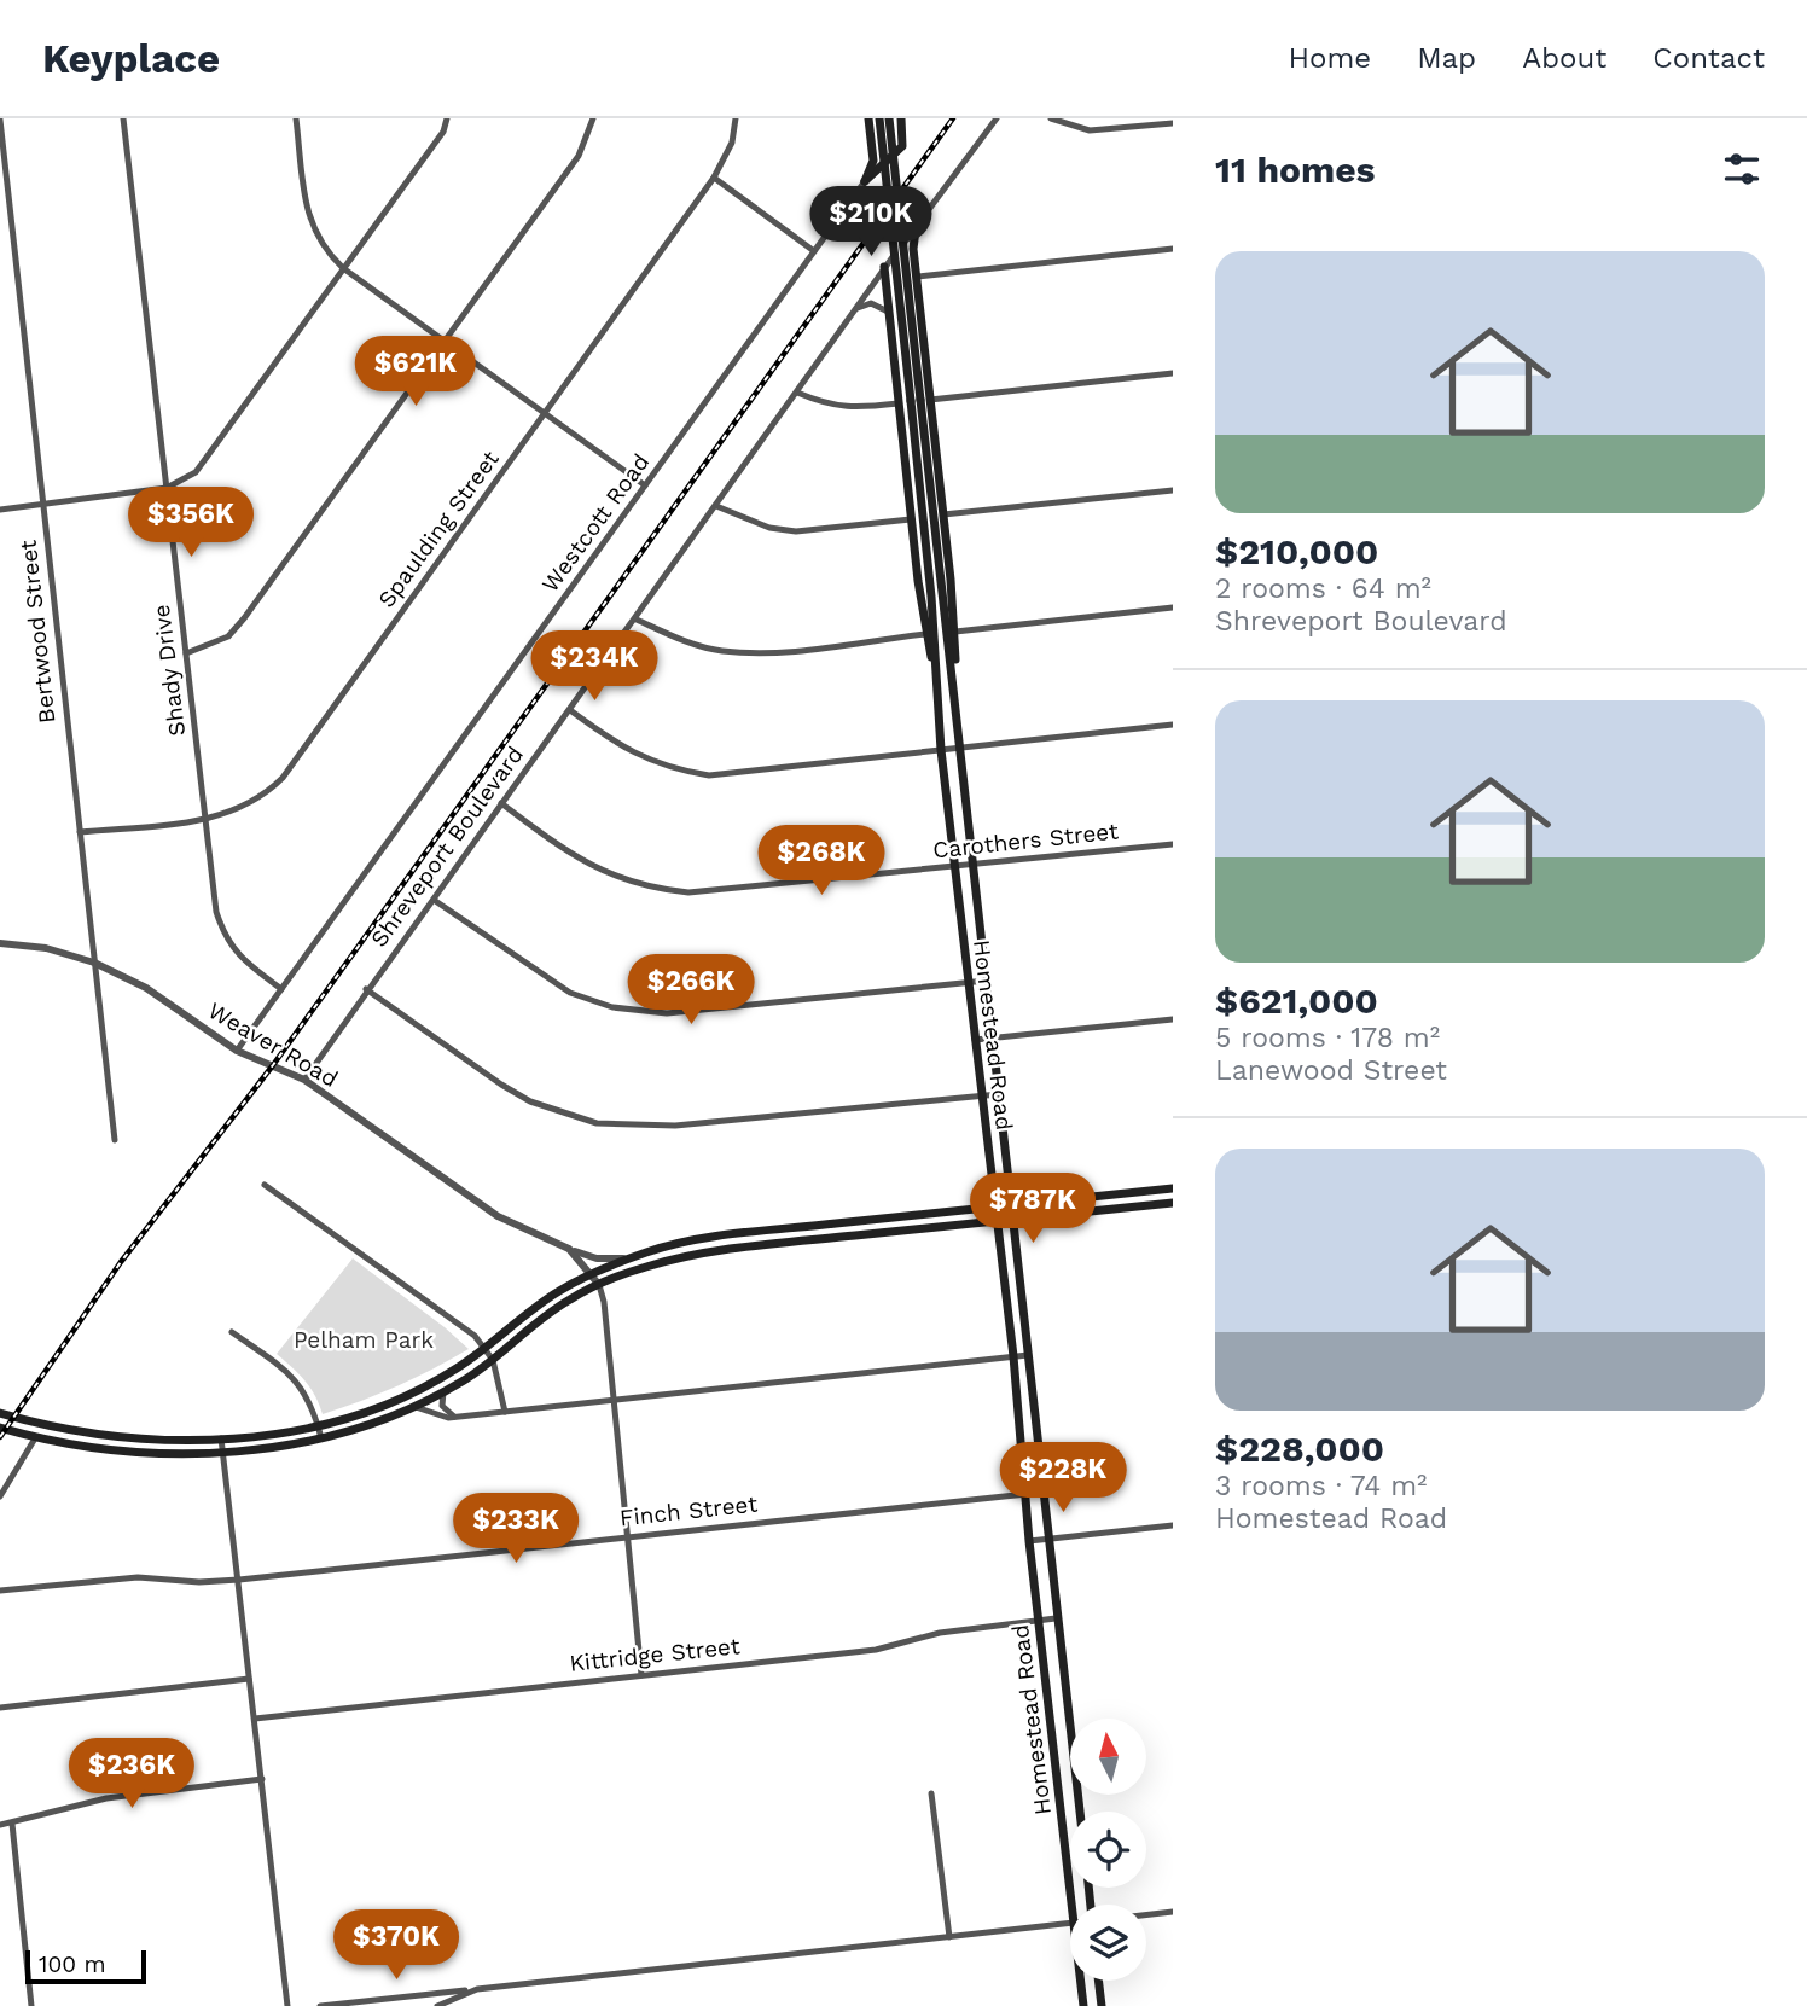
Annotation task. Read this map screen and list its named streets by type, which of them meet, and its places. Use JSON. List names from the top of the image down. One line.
{"streets":{"main road":["Homestead Road"],"street":["Westcott Road","Spaulding Street","Bertwood Street","Shady Drive","Carothers Street","Shreveport Boulevard","Weaver Road","Finch Street","Kittridge Street"]},"crossings":[["Westcott Road","Shady Drive"],["Westcott Road","Weaver Road"],["Spaulding Street","Bertwood Street"],["Spaulding Street","Shady Drive"],["Bertwood Street","Weaver Road"],["Carothers Street","Shreveport Boulevard"],["Carothers Street","Homestead Road"],["Shreveport Boulevard","Weaver Road"],["Homestead Road","Finch Street"],["Homestead Road","Kittridge Street"]],"parks":["Pelham Park"],"scale_bar":"100 m","north":"top","page":{"header":"Keyplace","nav":["Home","Map","About","Contact"],"heading":"11 homes","price":["$210K","$621K","$356K","$234K","$268K","$266K","$787K","$228K","$233K","$236K","$370K"],"list":[{"name":"$210,000","note":"2 rooms · 64 m² · Shreveport Boulevard"},{"name":"$621,000","note":"5 rooms · 178 m² · Lanewood Street"},{"name":"$228,000","note":"3 rooms · 74 m² · Homestead Road"}],"scale":"100 m"}}
